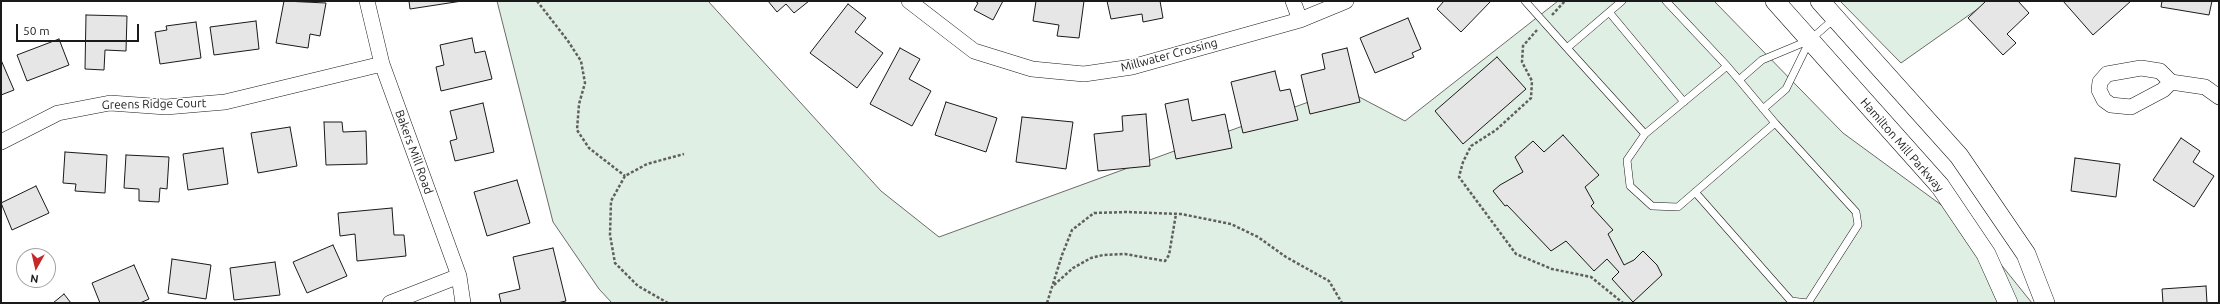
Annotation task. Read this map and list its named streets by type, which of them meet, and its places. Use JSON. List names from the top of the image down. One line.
{"streets":{"street":["Millwater Crossing","Greens Ridge Court","Hamilton Mill Parkway","Bakers Mill Road"]},"crossings":[["Greens Ridge Court","Bakers Mill Road"]],"scale_bar":"50 m","north":"bottom"}
